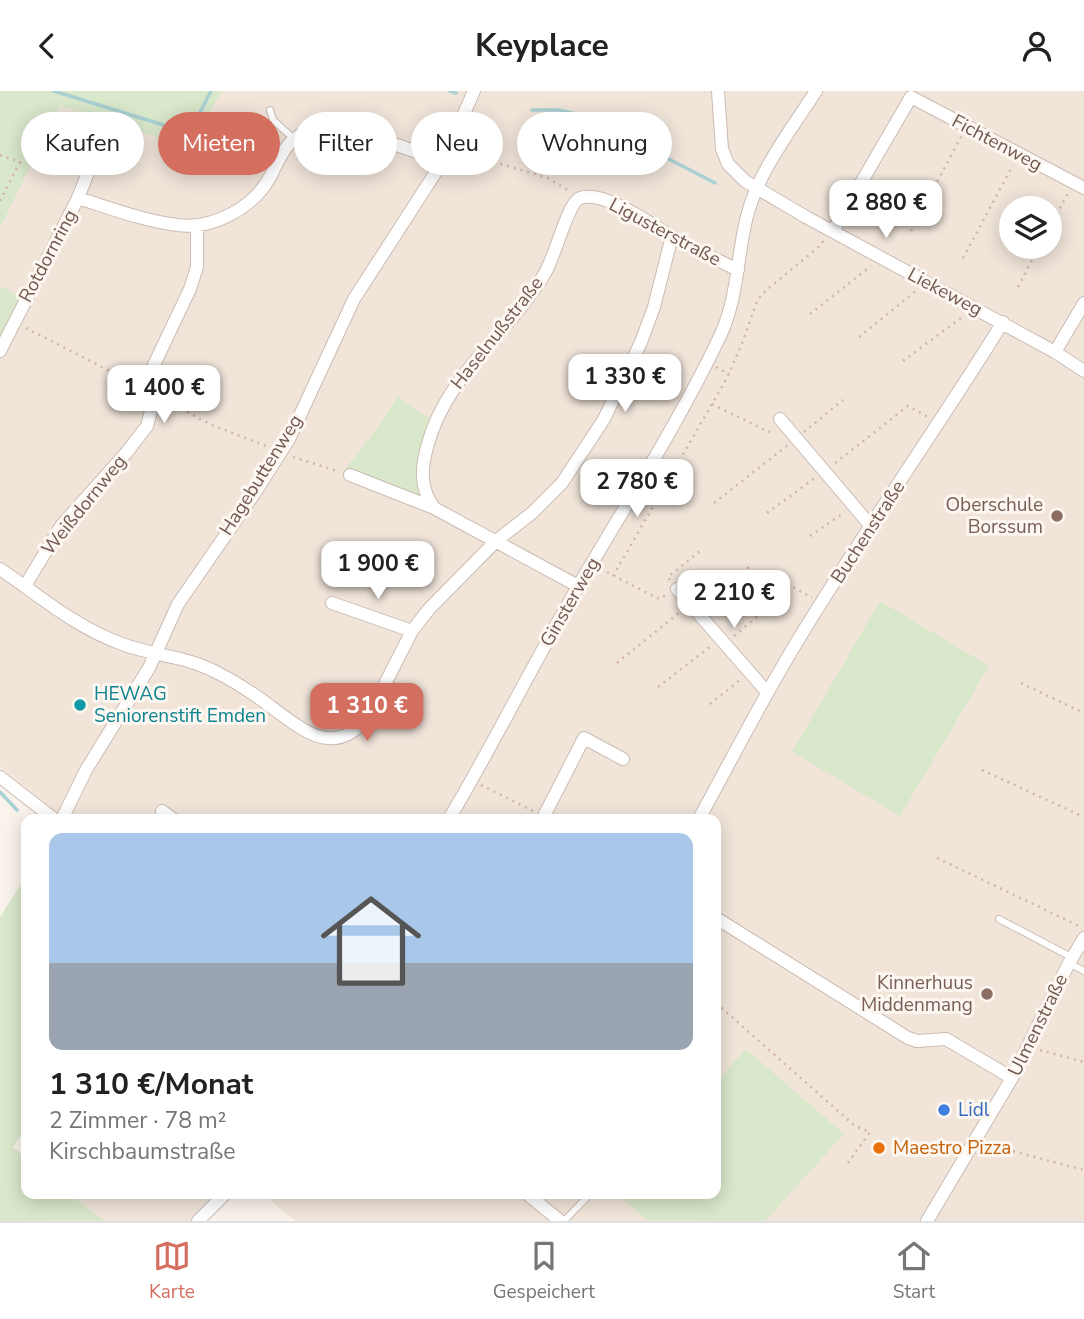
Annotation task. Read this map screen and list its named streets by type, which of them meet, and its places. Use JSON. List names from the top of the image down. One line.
{"streets":{"street":["Fichtenweg","Ligusterstraße","Rotdornring","Liekeweg","Haselnußstraße","Hagebuttenweg","Weißdornweg","Buchenstraße","Ginsterweg","Ulmenstraße"]},"crossings":[["Fichtenweg","Liekeweg"],["Ligusterstraße","Haselnußstraße"],["Ligusterstraße","Ginsterweg"],["Rotdornring","Weißdornweg"],["Liekeweg","Buchenstraße"],["Liekeweg","Ginsterweg"]],"places":["Oberschule Borssum","HEWAG Seniorenstift Emden","Kinnerhuus Middenmang","Lidl","Maestro Pizza"],"page":{"header":"Keyplace","chip":["Kaufen","Mieten","Filter","Neu","Wohnung"],"price":["2 880 €","1 330 €","1 400 €","2 780 €","1 900 €","2 210 €","1 310 €"],"list":[{"name":"1 310 €/Monat","note":"2 Zimmer · 78 m² · Kirschbaumstraße"}],"tabs":["Karte","Gespeichert","Start"]}}
